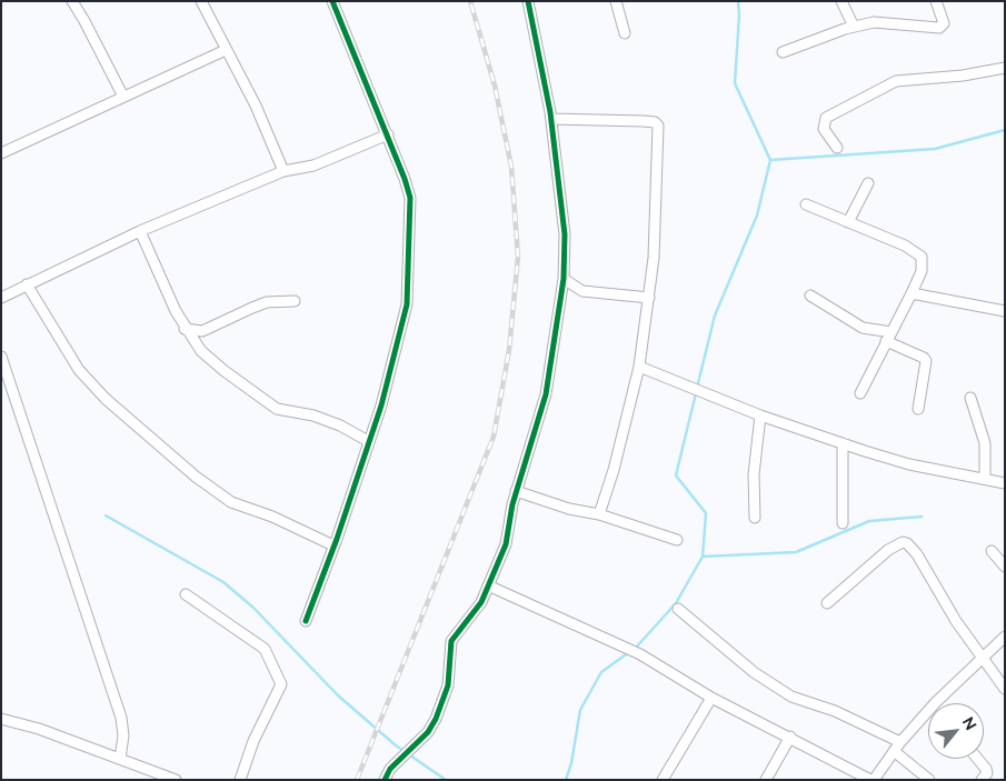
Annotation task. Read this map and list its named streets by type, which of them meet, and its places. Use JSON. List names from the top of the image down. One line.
{"north":"top right"}
